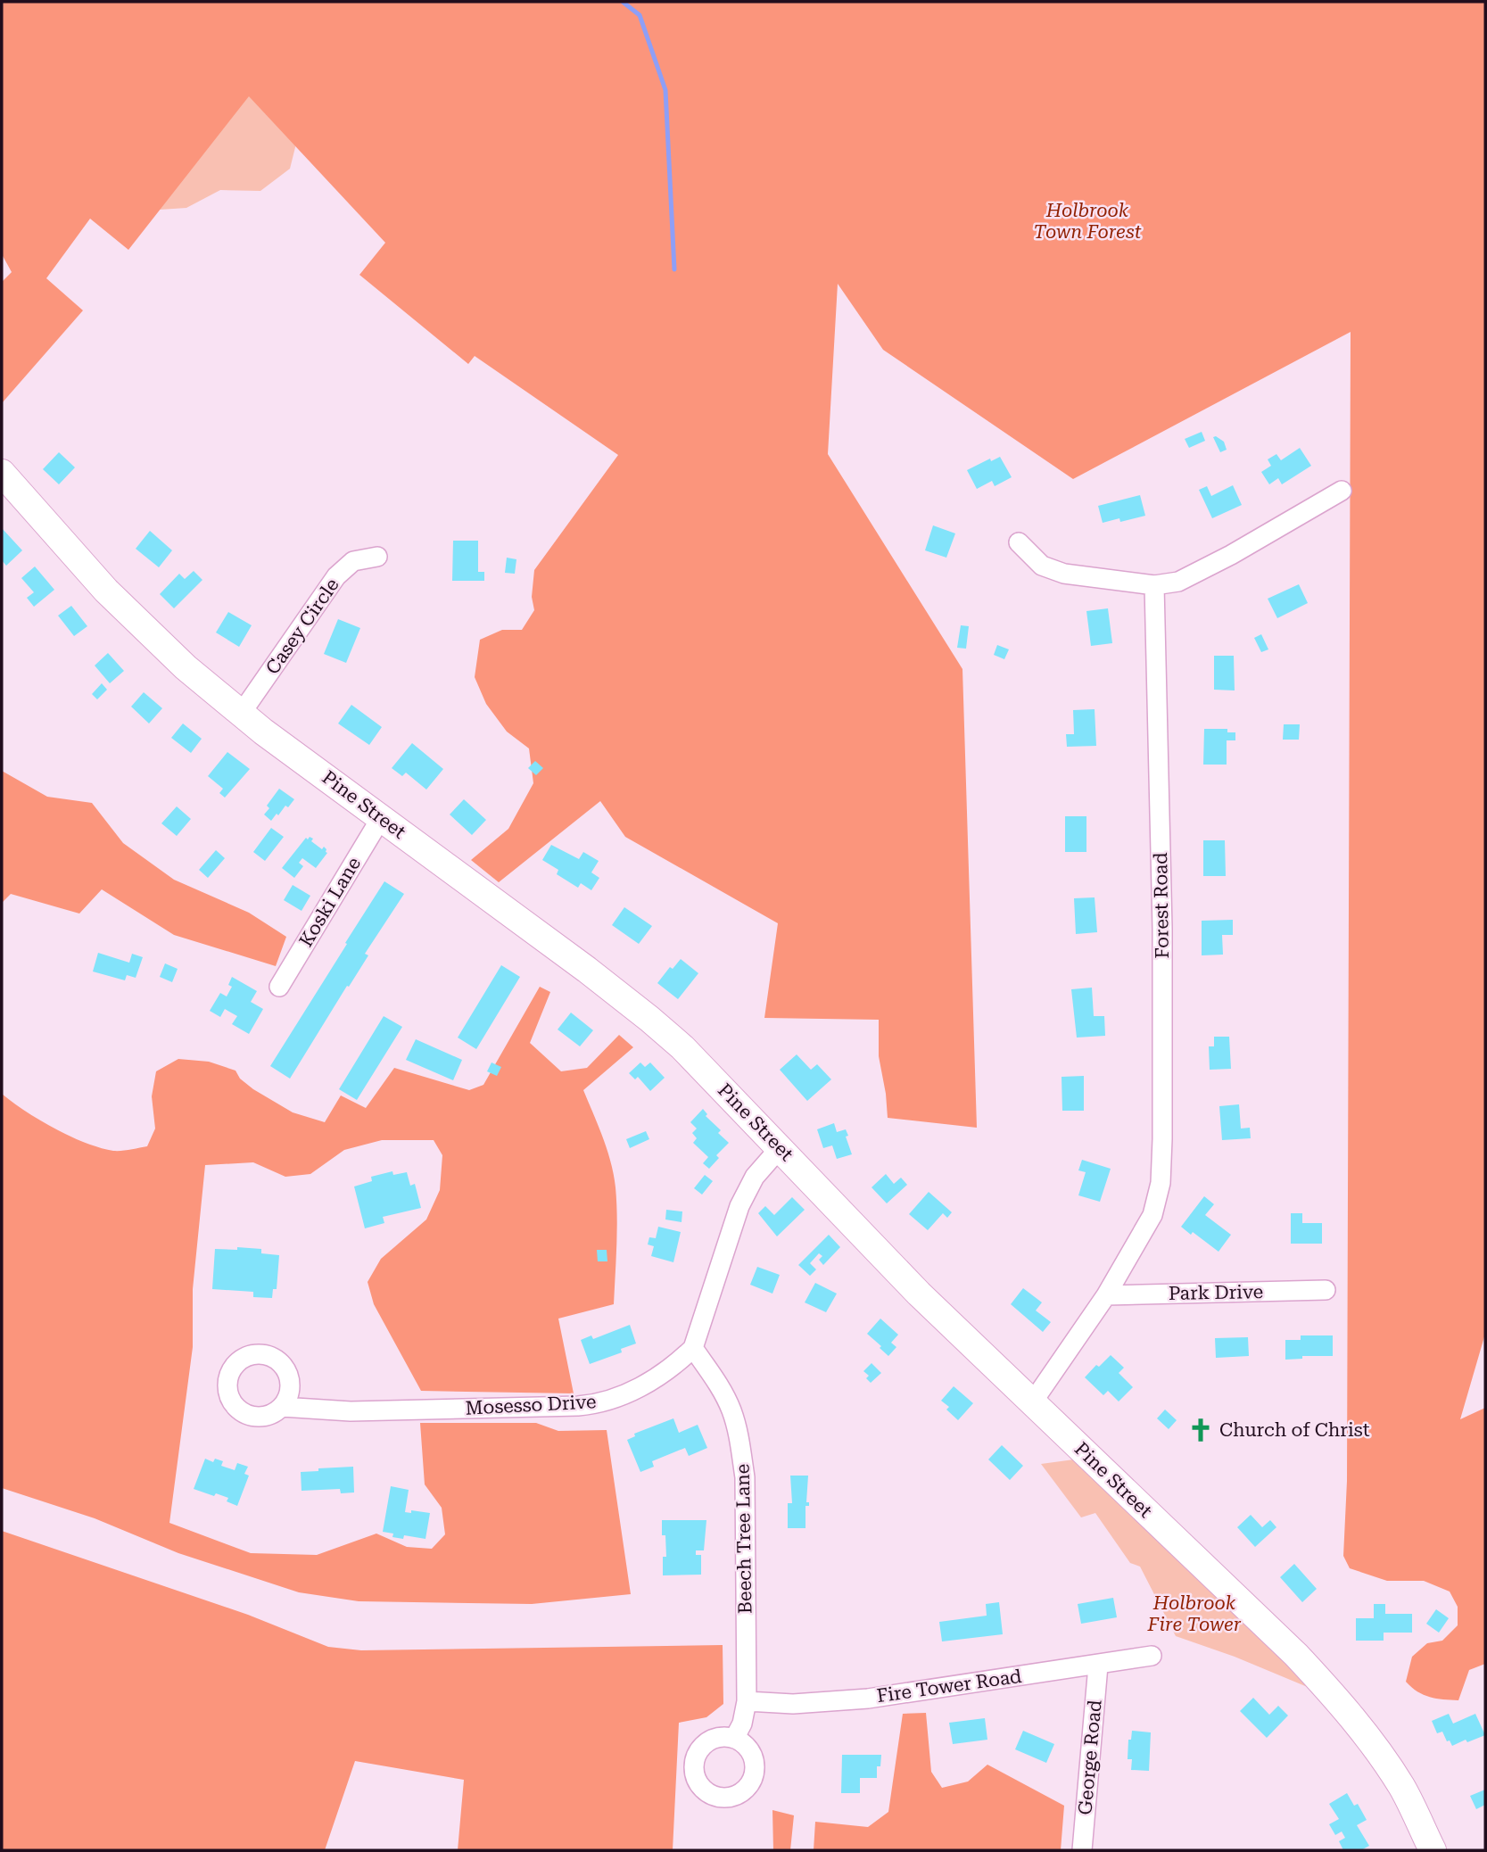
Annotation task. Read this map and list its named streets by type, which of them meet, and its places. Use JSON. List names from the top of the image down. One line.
{"streets":{"main road":["Pine Street"],"street":["Casey Circle","Koski Lane","Forest Road","Park Drive","Mosesso Drive","Beech Tree Lane","Fire Tower Road","George Road"]},"crossings":[["Casey Circle","Pine Street"],["Pine Street","Koski Lane"],["Pine Street","Forest Road"],["Forest Road","Park Drive"],["Mosesso Drive","Beech Tree Lane"],["Beech Tree Lane","Fire Tower Road"],["Fire Tower Road","George Road"]],"parks":["Holbrook Town Forest","Holbrook Fire Tower"],"places":{"church":["Church of Christ"]}}
